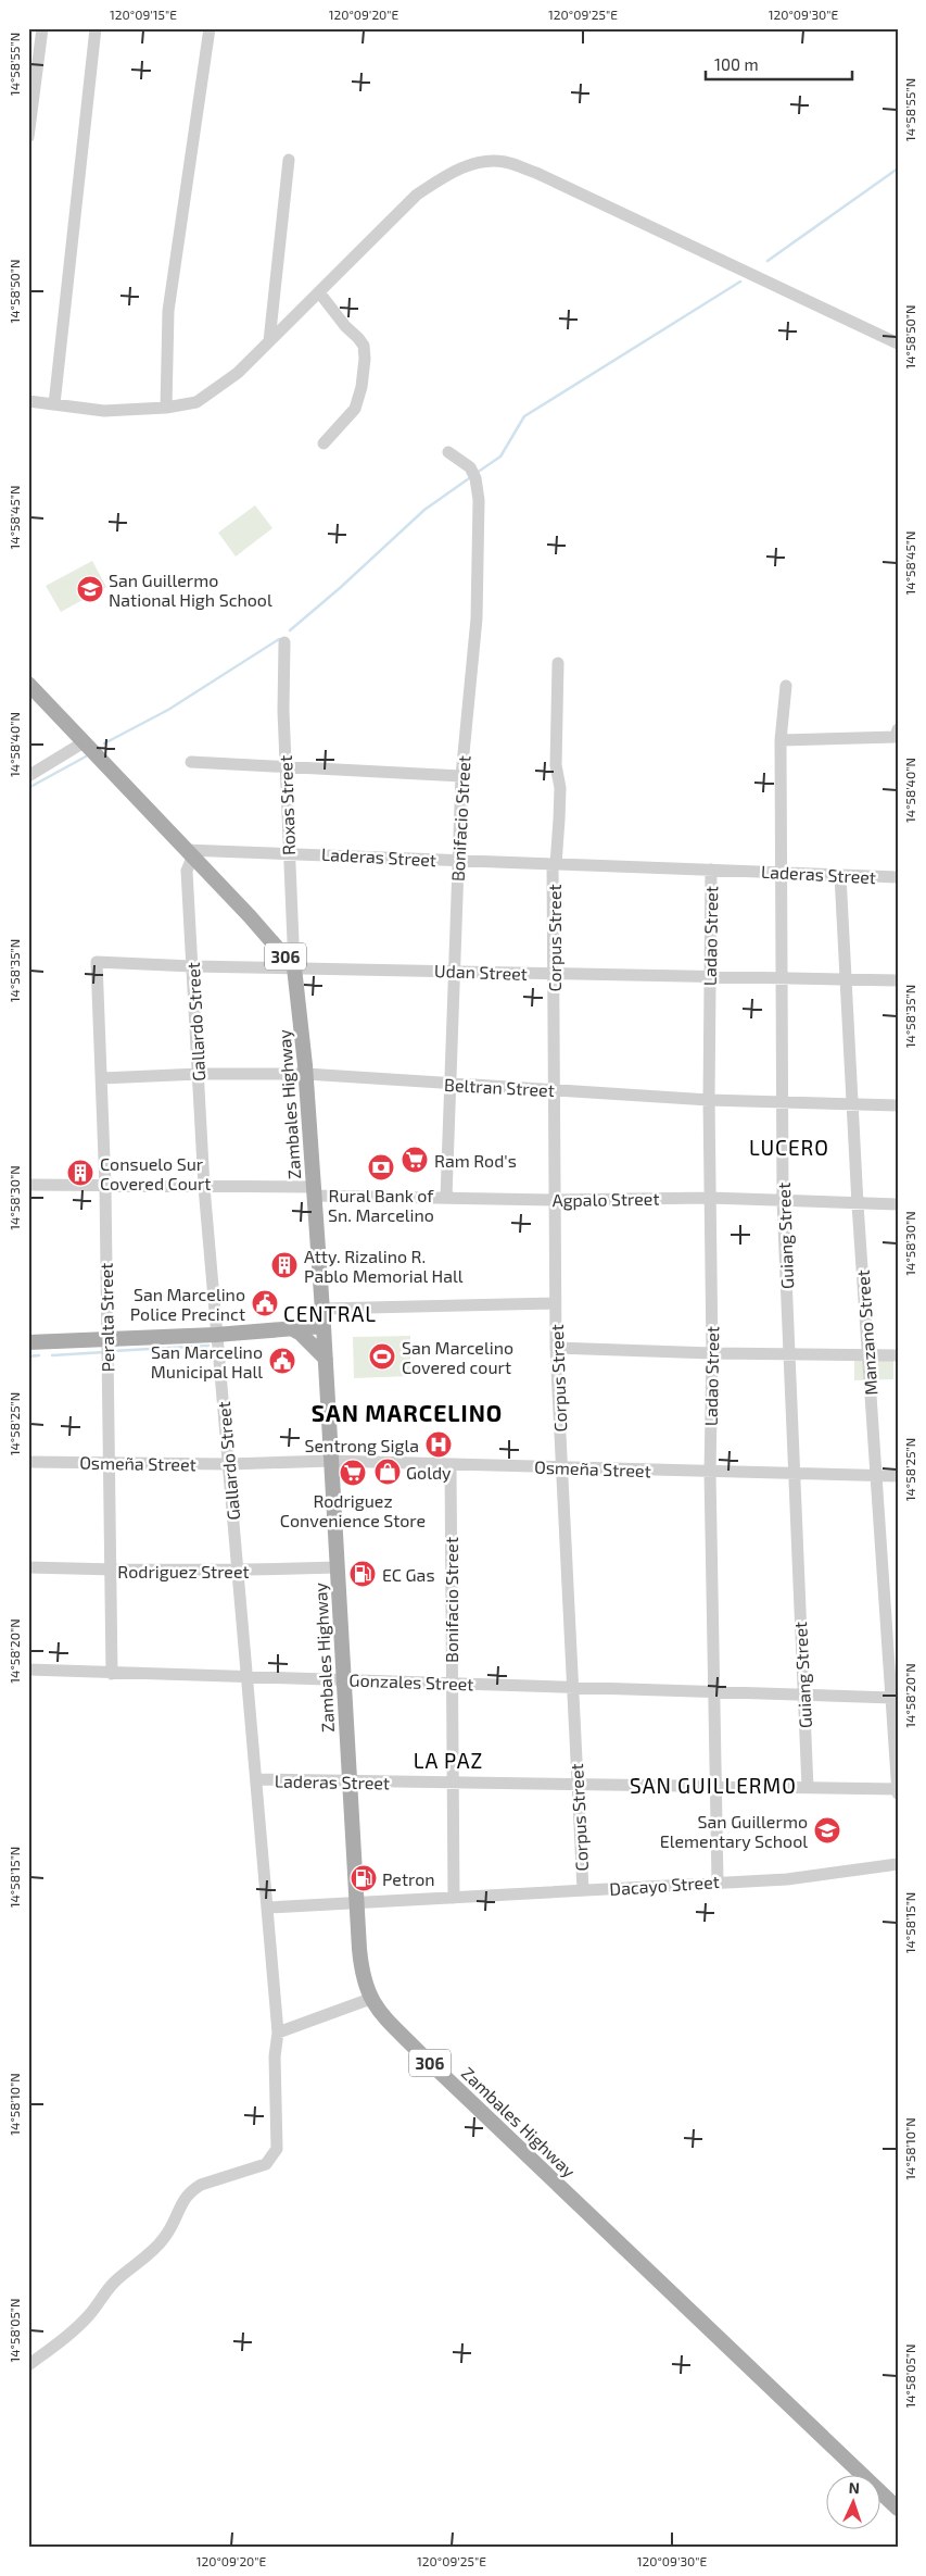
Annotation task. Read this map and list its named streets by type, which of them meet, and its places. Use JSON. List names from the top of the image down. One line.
{"streets":{"main road":["306","Zambales Highway"],"street":["Roxas Street","Bonifacio Street","Laderas Street","Ladao Street","Corpus Street","Udan Street","Gallardo Street","Beltran Street","Agpalo Street","Guiang Street","Peralta Street","Manzano Street","Osmeña Street","Rodriguez Street","Gonzales Street","Dacayo Street"]},"crossings":[["Roxas Street","Laderas Street"],["Roxas Street","306"],["Roxas Street","Udan Street"],["Roxas Street","Zambales Highway"],["Bonifacio Street","Laderas Street"],["Bonifacio Street","Udan Street"],["Bonifacio Street","Beltran Street"],["Bonifacio Street","Agpalo Street"],["Bonifacio Street","Osmeña Street"],["Bonifacio Street","Gonzales Street"],["Bonifacio Street","Dacayo Street"],["Laderas Street","Ladao Street"],["Laderas Street","Corpus Street"],["Laderas Street","306"],["Laderas Street","Gallardo Street"],["Laderas Street","Zambales Highway"],["Laderas Street","Guiang Street"],["Laderas Street","Manzano Street"],["Ladao Street","Udan Street"],["Ladao Street","Beltran Street"],["Ladao Street","Agpalo Street"],["Ladao Street","Osmeña Street"],["Ladao Street","Gonzales Street"],["Ladao Street","Dacayo Street"],["Corpus Street","Udan Street"],["Corpus Street","Beltran Street"],["Corpus Street","Agpalo Street"],["Corpus Street","Osmeña Street"],["Corpus Street","Gonzales Street"],["Corpus Street","Dacayo Street"],["306","Udan Street"],["306","Gallardo Street"],["306","Zambales Highway"],["Udan Street","Gallardo Street"],["Udan Street","Zambales Highway"],["Udan Street","Guiang Street"],["Udan Street","Peralta Street"],["Udan Street","Manzano Street"],["Gallardo Street","Beltran Street"],["Gallardo Street","Agpalo Street"],["Gallardo Street","Osmeña Street"],["Gallardo Street","Rodriguez Street"],["Gallardo Street","Gonzales Street"],["Gallardo Street","Dacayo Street"],["Beltran Street","Zambales Highway"],["Beltran Street","Guiang Street"],["Beltran Street","Peralta Street"],["Beltran Street","Manzano Street"],["Zambales Highway","Agpalo Street"],["Zambales Highway","Osmeña Street"],["Zambales Highway","Rodriguez Street"],["Zambales Highway","Gonzales Street"],["Zambales Highway","Dacayo Street"],["Agpalo Street","Guiang Street"],["Agpalo Street","Peralta Street"],["Agpalo Street","Manzano Street"],["Guiang Street","Osmeña Street"],["Guiang Street","Gonzales Street"],["Peralta Street","Osmeña Street"],["Peralta Street","Rodriguez Street"],["Peralta Street","Gonzales Street"],["Manzano Street","Osmeña Street"],["Manzano Street","Gonzales Street"]],"districts":["LUCERO","CENTRAL","SAN MARCELINO","LA PAZ","SAN GUILLERMO"],"places":{"school or university":["San Guillermo National High School","San Guillermo Elementary School"],"supermarket":["Ram Rod's","Rodriguez Convenience Store"],"bank":["Rural Bank of Sn. Marcelino"],"building":["Consuelo Sur Covered Court","Atty. Rizalino R. Pablo Memorial Hall"],"public building":["San Marcelino Police Precinct","San Marcelino Municipal Hall"],"sports":["San Marcelino Covered court"],"hospital":["Sentrong Sigla"],"shop":["Goldy"],"fuel station":["EC Gas","Petron"]},"scale_bar":"100 m","north":"top","coordinates":["120°09'15\"E","120°09'20\"E","120°09'25\"E","120°09'30\"E","14°58'55\"N","14°58'50\"N","14°58'45\"N","14°58'40\"N","14°58'35\"N","14°58'30\"N","14°58'25\"N","14°58'20\"N","14°58'15\"N","14°58'10\"N","14°58'05\"N"]}
